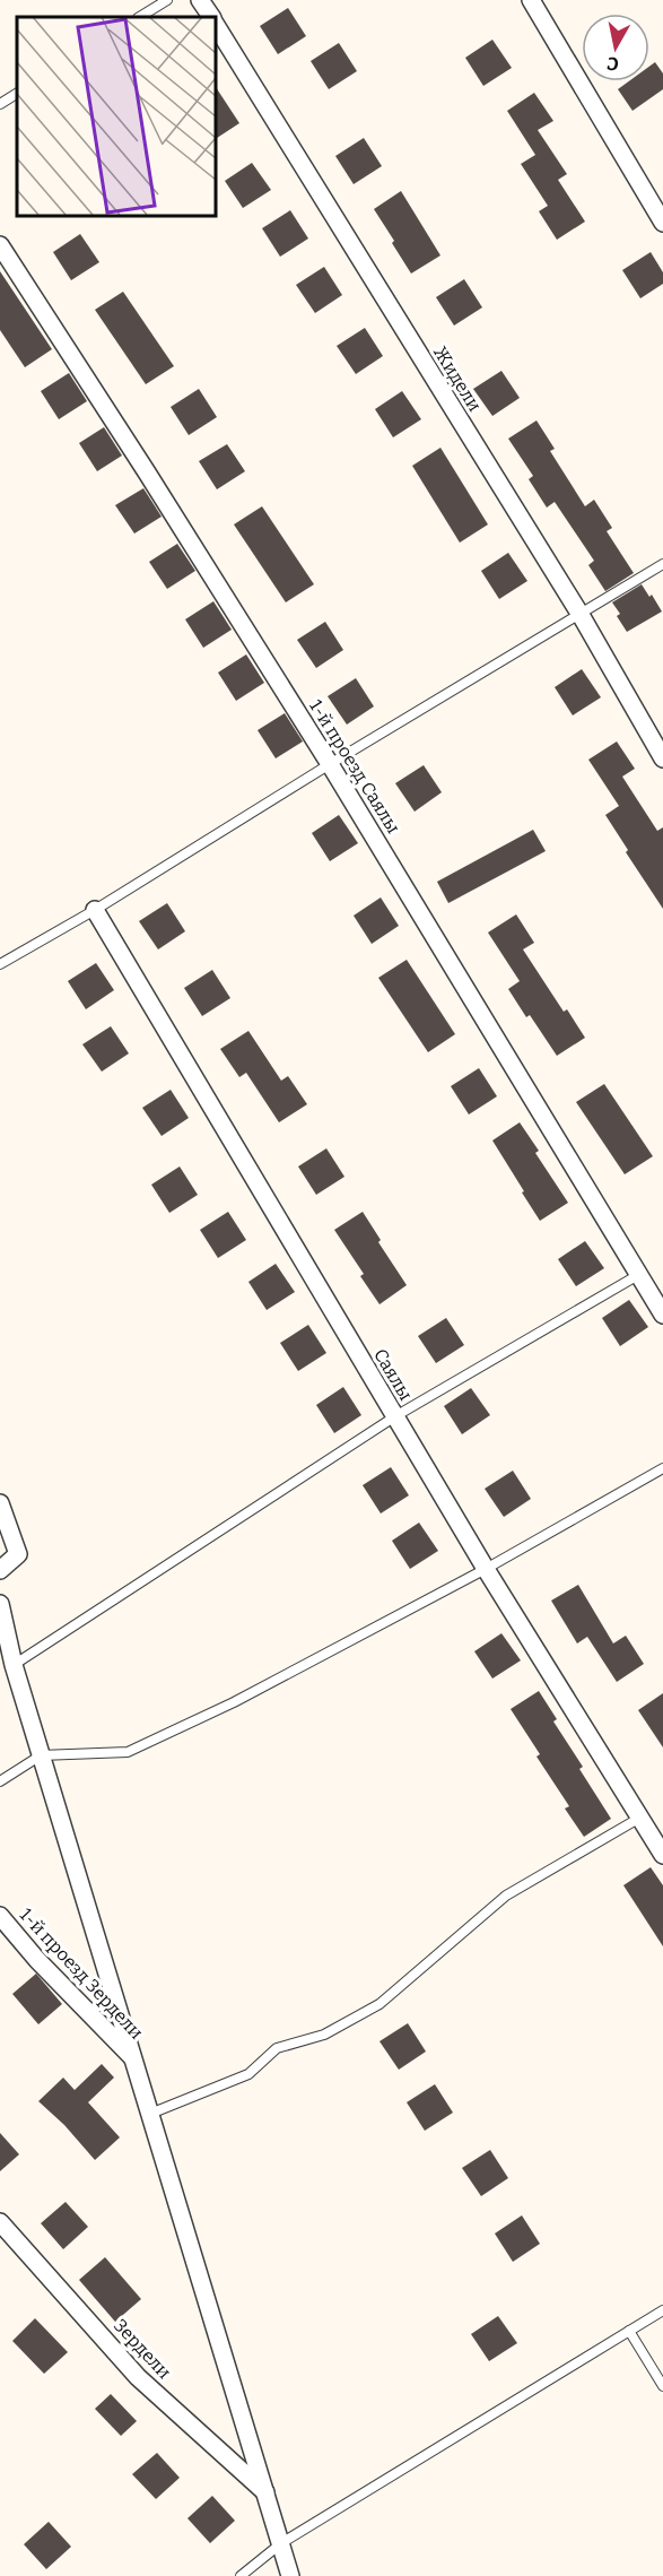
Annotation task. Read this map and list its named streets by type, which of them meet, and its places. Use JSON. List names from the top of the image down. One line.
{"streets":{"street":["Жидели","1-й проезд Саялы","Саялы","1-й проезд Зердели","Зердели"]},"north":"bottom"}
